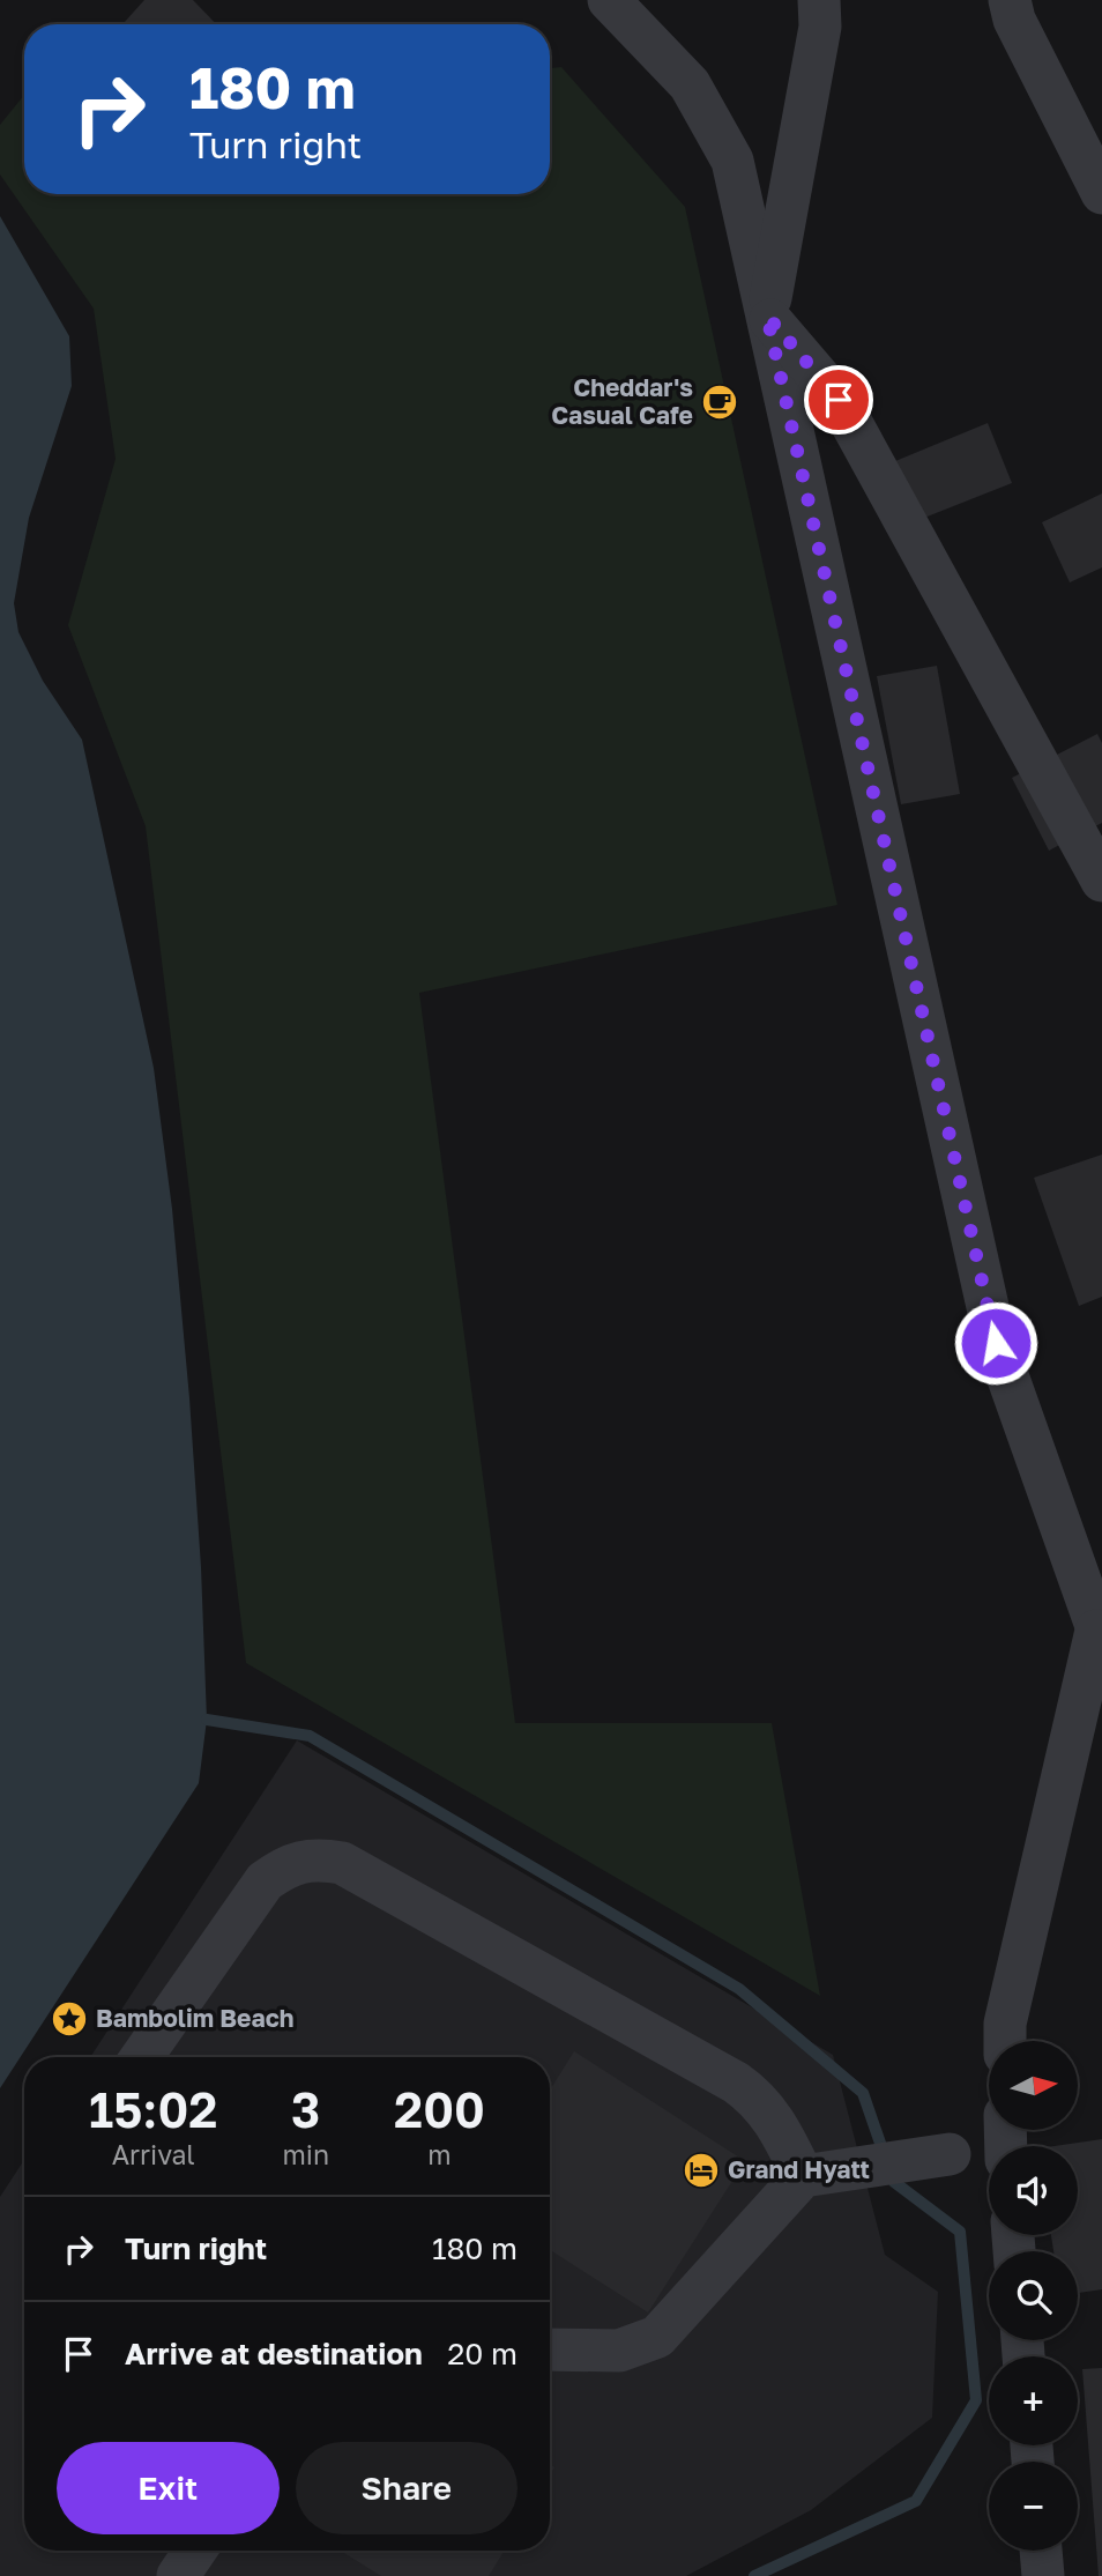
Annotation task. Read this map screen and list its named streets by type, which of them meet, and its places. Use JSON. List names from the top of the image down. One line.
{"places":{"cafe":["Cheddar's Casual Cafe"],"place":["Bambolim Beach"],"hotel":["Grand Hyatt"]},"north":"right","page":{"turn":["180 m","Turn right"],"map_buttons":["+","−"],"eta":["15:02","Arrival","3","min","200","m"],"list":[{"name":"Turn right","value":"180 m"},{"name":"Arrive at destination","value":"20 m"}],"buttons":["Exit","Share"]}}
